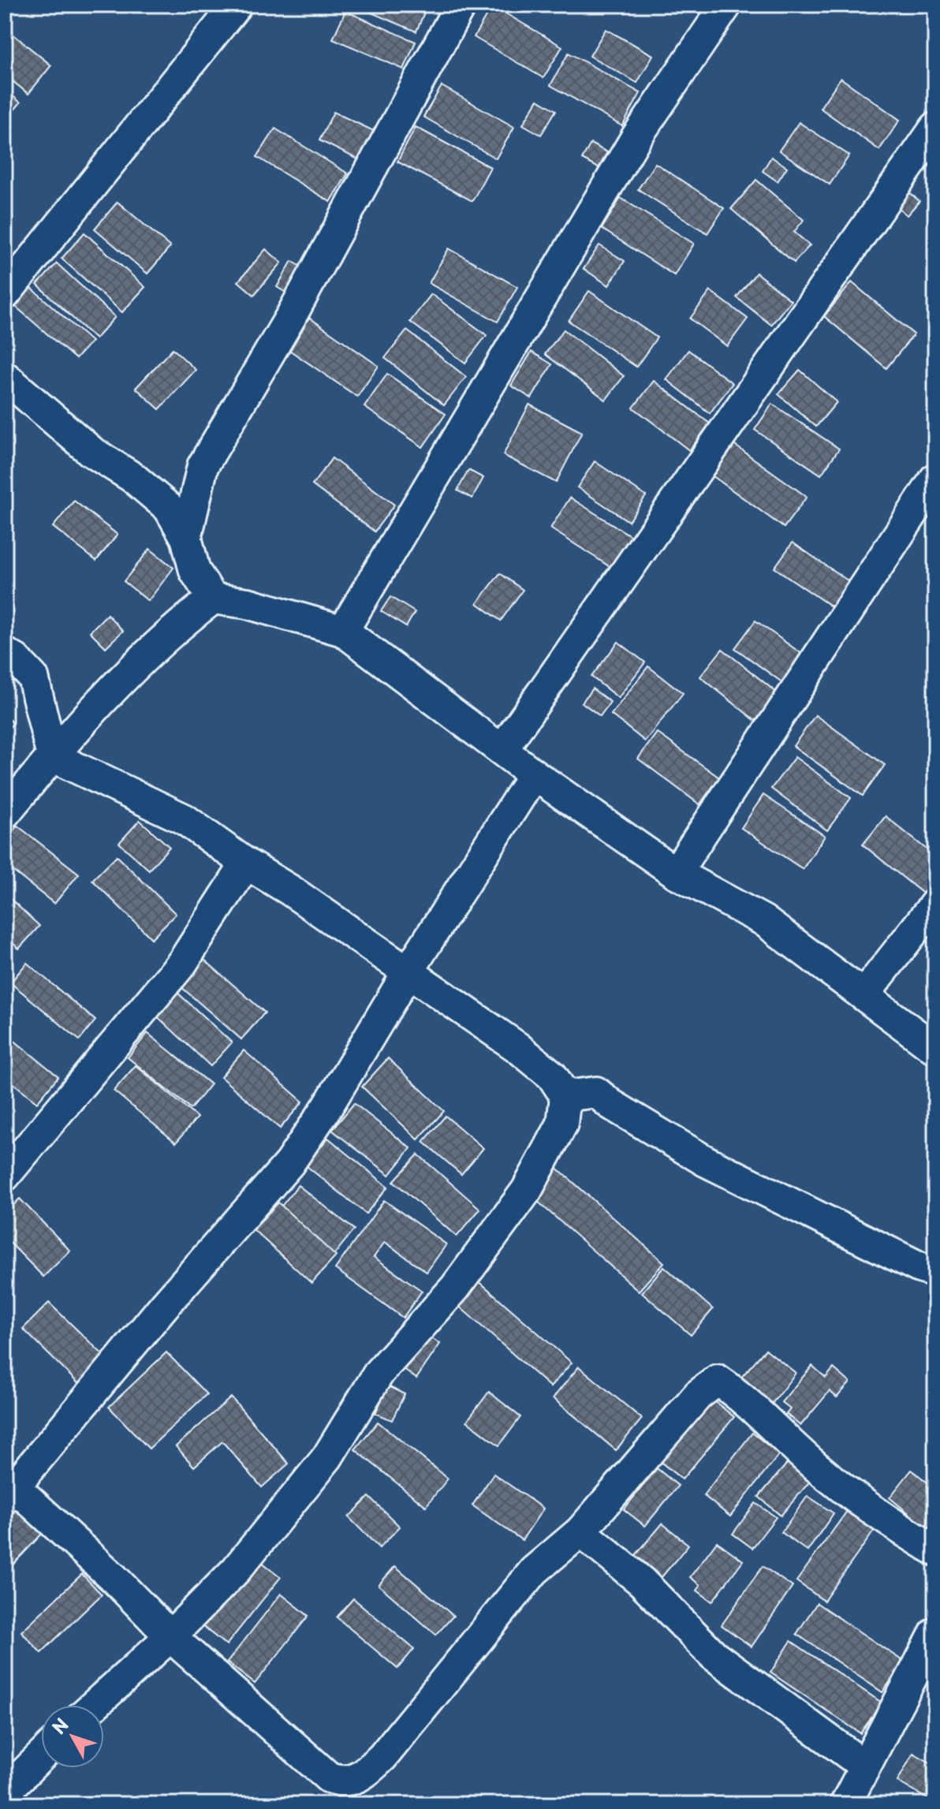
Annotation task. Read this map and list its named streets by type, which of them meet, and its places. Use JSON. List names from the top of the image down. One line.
{"north":"top left"}
